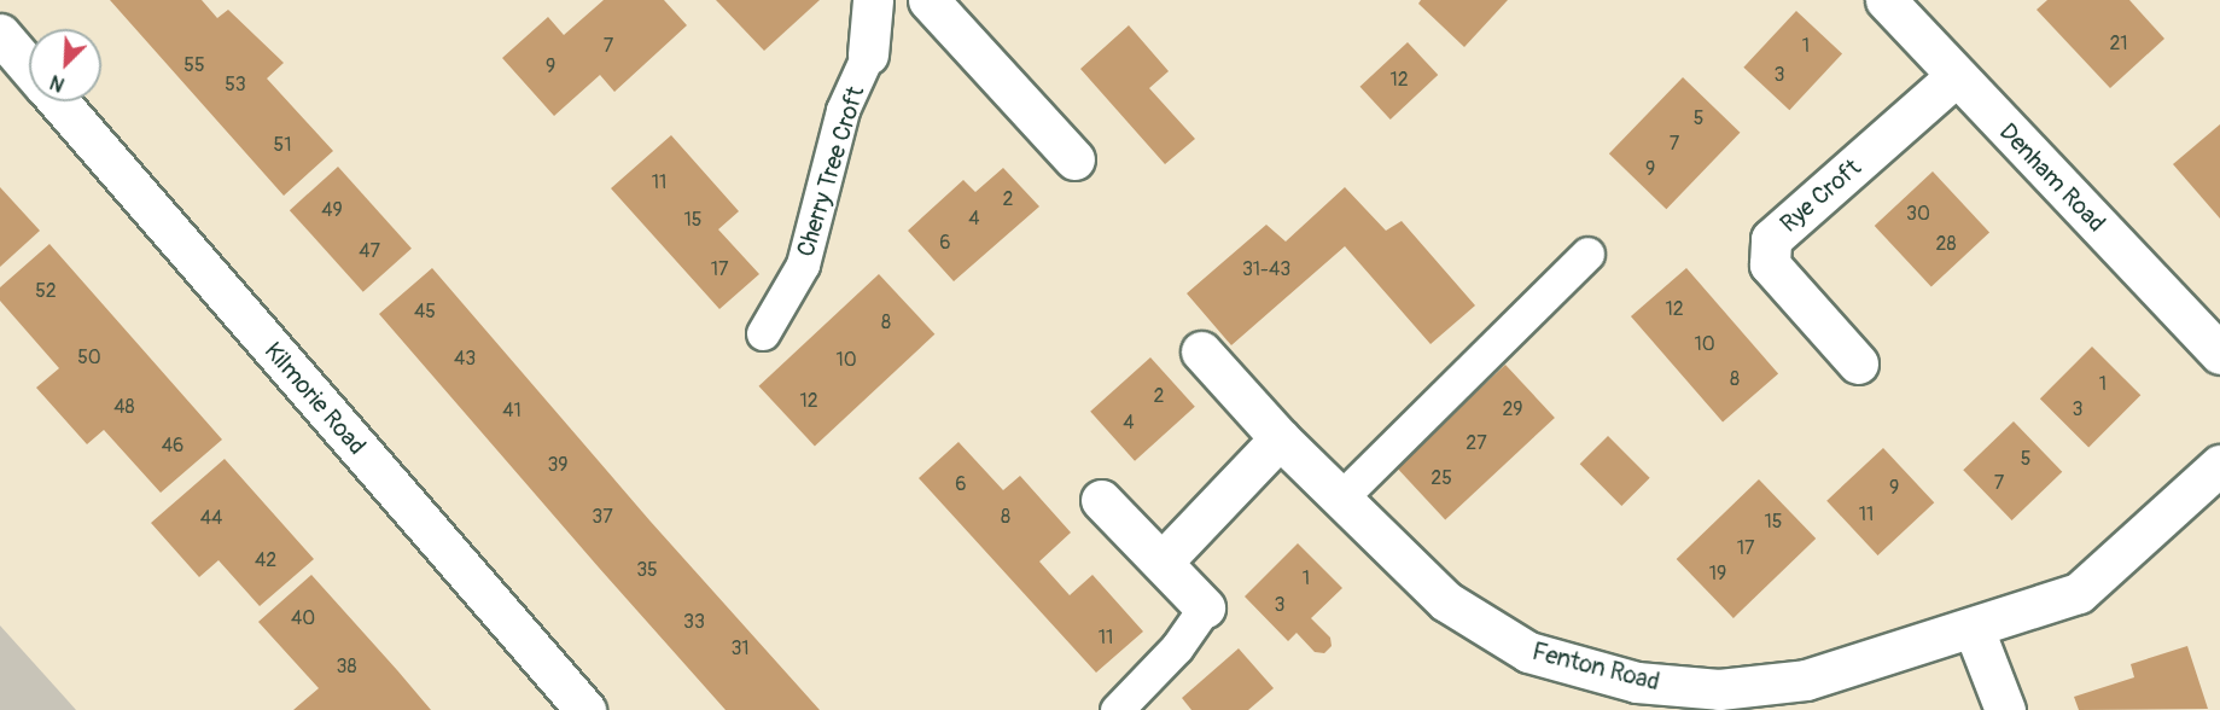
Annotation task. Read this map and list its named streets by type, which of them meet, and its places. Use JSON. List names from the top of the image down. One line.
{"streets":{"street":["Cherry Tree Croft","Denham Road","Rye Croft","Kilmorie Road","Fenton Road"]},"crossings":[["Denham Road","Rye Croft"]],"house_numbers":["21","7","1","55","9","3","12","53","5","7","51","9","11","2","49","30","4","15","6","28","47","17","31-43","52","12","45","8","10","50","43","10","8","1","2","12","48","29","3","41","4","27","46","5","39","25","7","6","9","11","37","8","44","15","17","42","35","19","1","3","40","33","11","31","38"],"north":"bottom left"}
